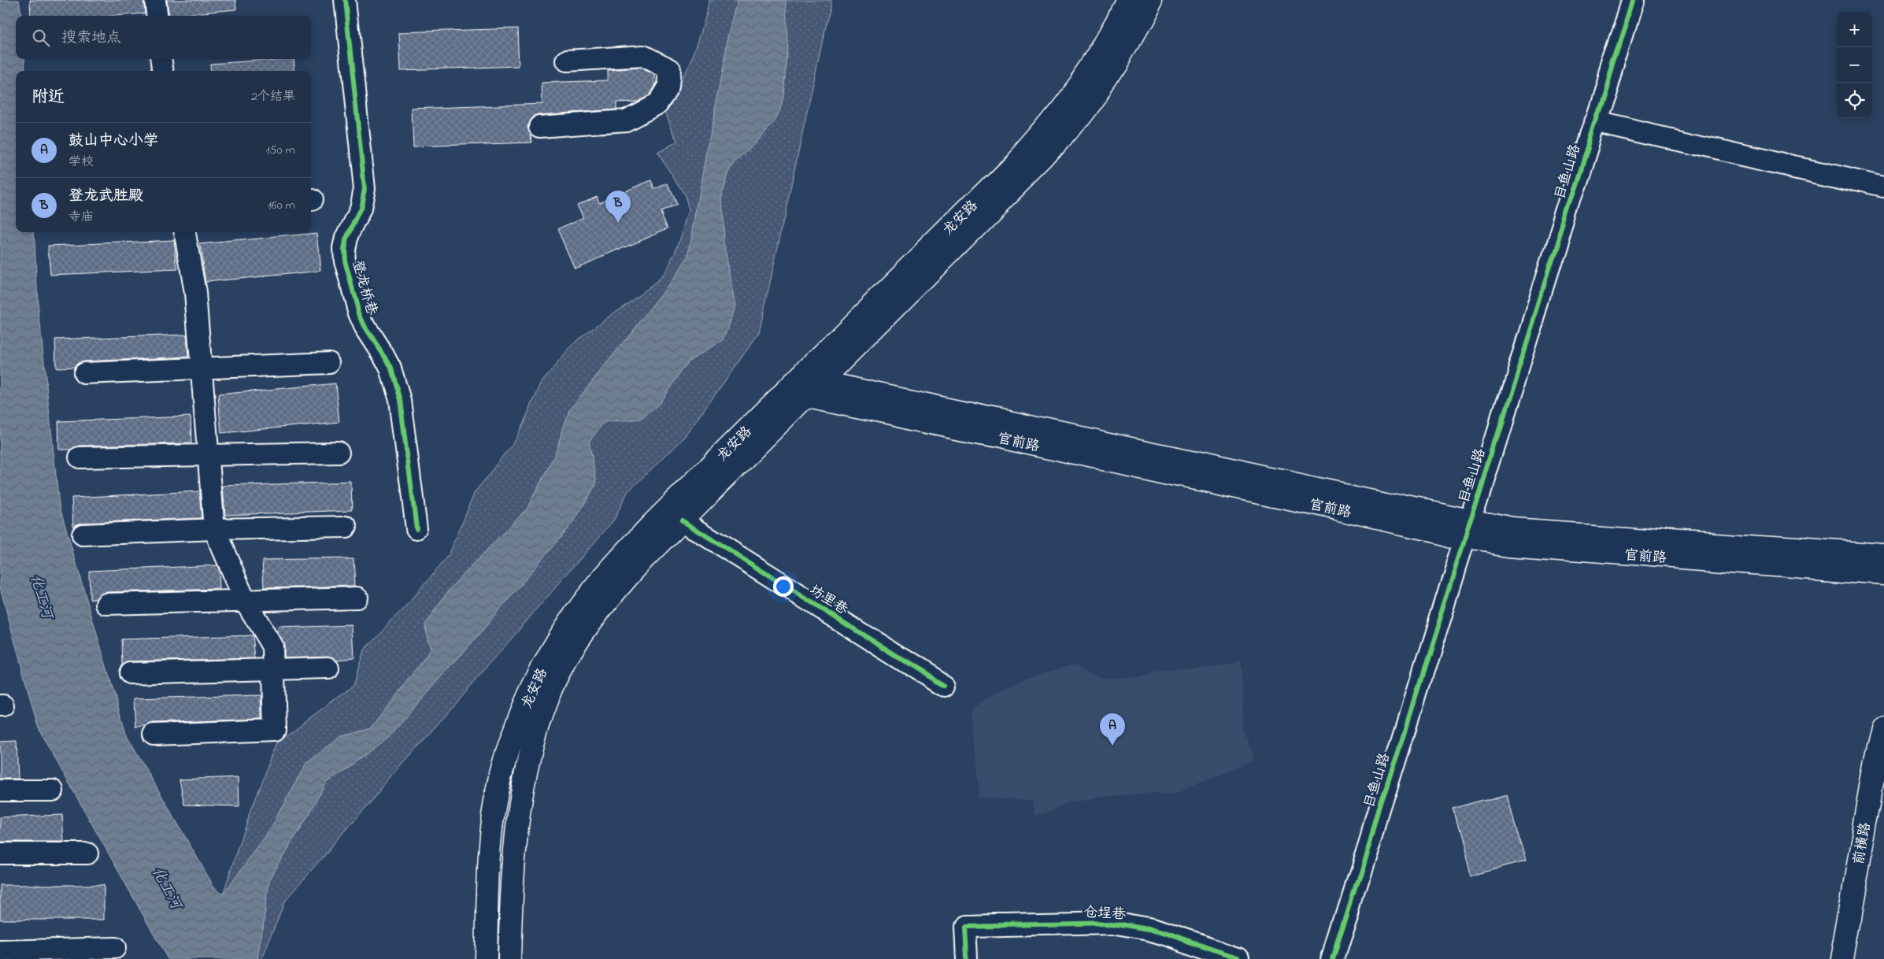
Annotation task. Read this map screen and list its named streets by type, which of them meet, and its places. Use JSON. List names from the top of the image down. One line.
{"streets":{"main road":["龙安路","官前路","前横路"],"street":["目鱼山路","登龙桥巷","坊里巷","仓埕巷"]},"crossings":[["目鱼山路","官前路"],["龙安路","官前路"],["龙安路","坊里巷"]],"water":["化工河"],"page":{"map_buttons":["+","−"],"search":"搜索地点","heading":["附近","2个结果"],"list":[{"mark":"A","name":"鼓山中心小学","note":"学校","value":"150 m"},{"mark":"B","name":"登龙武胜殿","note":"寺庙","value":"160 m"}],"pins":["B","A"]}}
